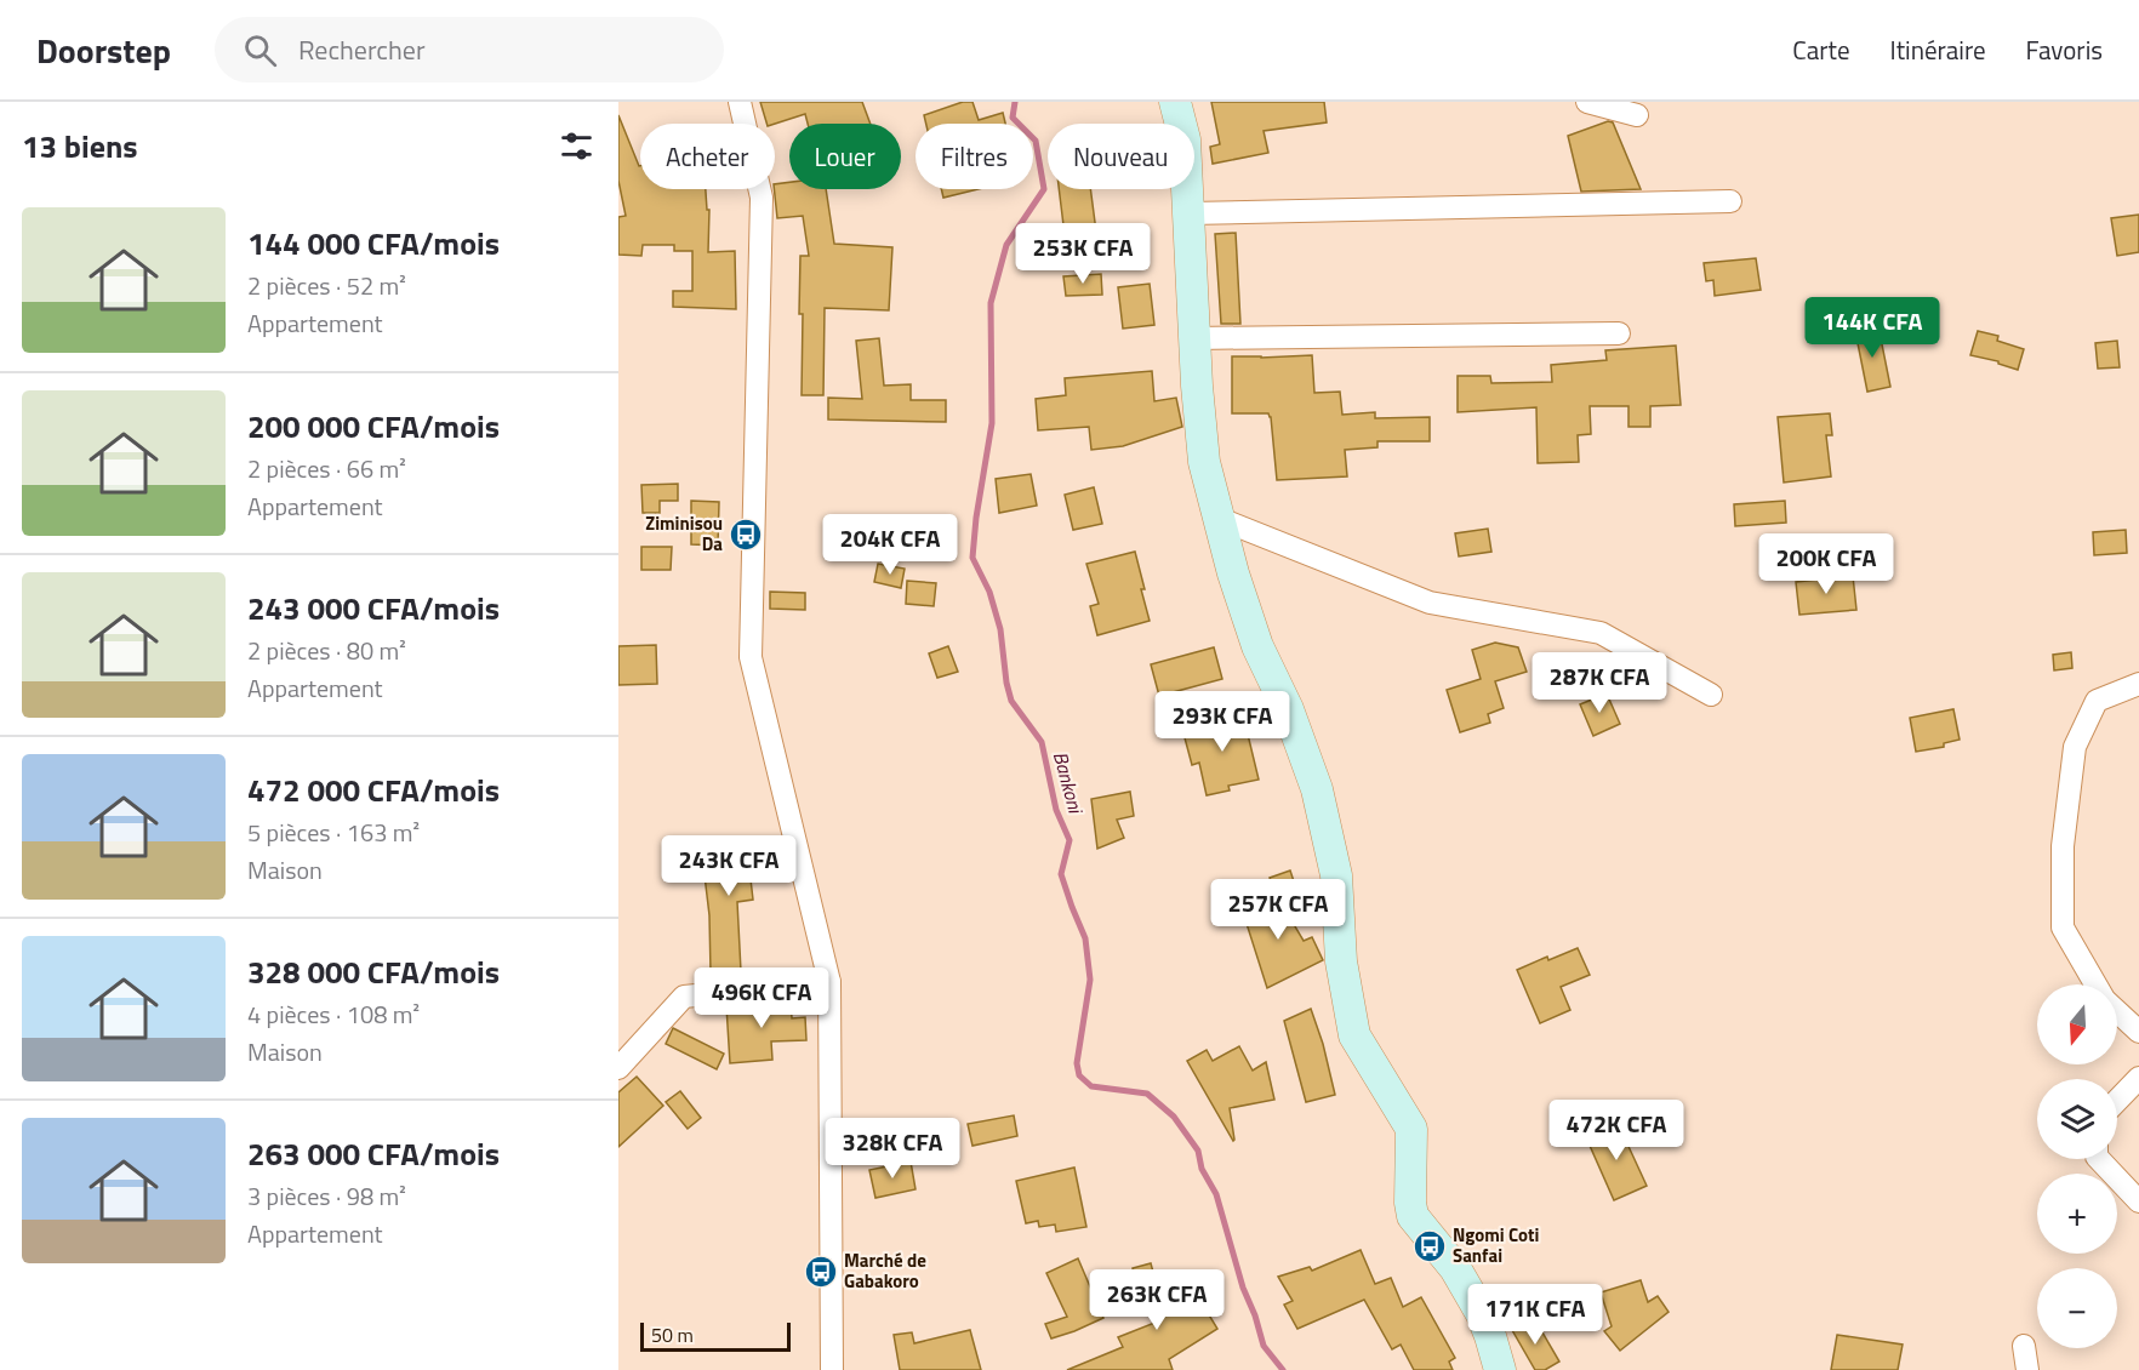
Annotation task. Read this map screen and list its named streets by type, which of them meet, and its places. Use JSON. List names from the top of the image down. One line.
{"water":["Bankoni"],"places":{"bus stop":["Ziminisou Da","Ngomi Coti Sanfai","Marché de Gabakoro"]},"scale_bar":"50 m","north":"bottom","page":{"header":"Doorstep","search":"Rechercher","nav":["Carte","Itinéraire","Favoris"],"heading":"13 biens","chip":["Acheter","Louer","Filtres","Nouveau"],"list":[{"name":"144 000 CFA/mois","note":"2 pièces · 52 m² · Appartement"},{"name":"200 000 CFA/mois","note":"2 pièces · 66 m² · Appartement"},{"name":"243 000 CFA/mois","note":"2 pièces · 80 m² · Appartement"},{"name":"472 000 CFA/mois","note":"5 pièces · 163 m² · Maison"},{"name":"328 000 CFA/mois","note":"4 pièces · 108 m² · Maison"},{"name":"263 000 CFA/mois","note":"3 pièces · 98 m² · Appartement"}],"price":["253K CFA","144K CFA","204K CFA","200K CFA","287K CFA","293K CFA","243K CFA","257K CFA","496K CFA","472K CFA","328K CFA","263K CFA","171K CFA"],"map_buttons":["+","−"],"scale":"50 m"}}
